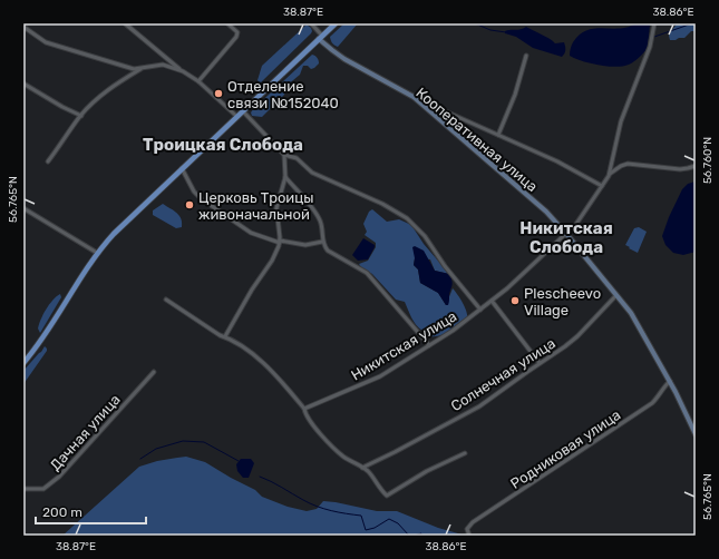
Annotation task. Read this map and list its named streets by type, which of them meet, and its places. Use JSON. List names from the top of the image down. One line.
{"streets":{"street":["Кооперативная улица","Никитская улица","Солнечная улица","Дачная улица","Родниковая улица"]},"crossings":[["Кооперативная улица","Никитская улица"],["Кооперативная улица","Солнечная улица"],["Кооперативная улица","Родниковая улица"]],"districts":["Троицкая Слобода","Никитская Слобода"],"places":["Отделение связи №152040","Церковь Троицы живоначальной","Plescheevo Village"],"scale_bar":"200 m","coordinates":["38.87°E","38.86°E","56.760°N","56.765°N"]}
